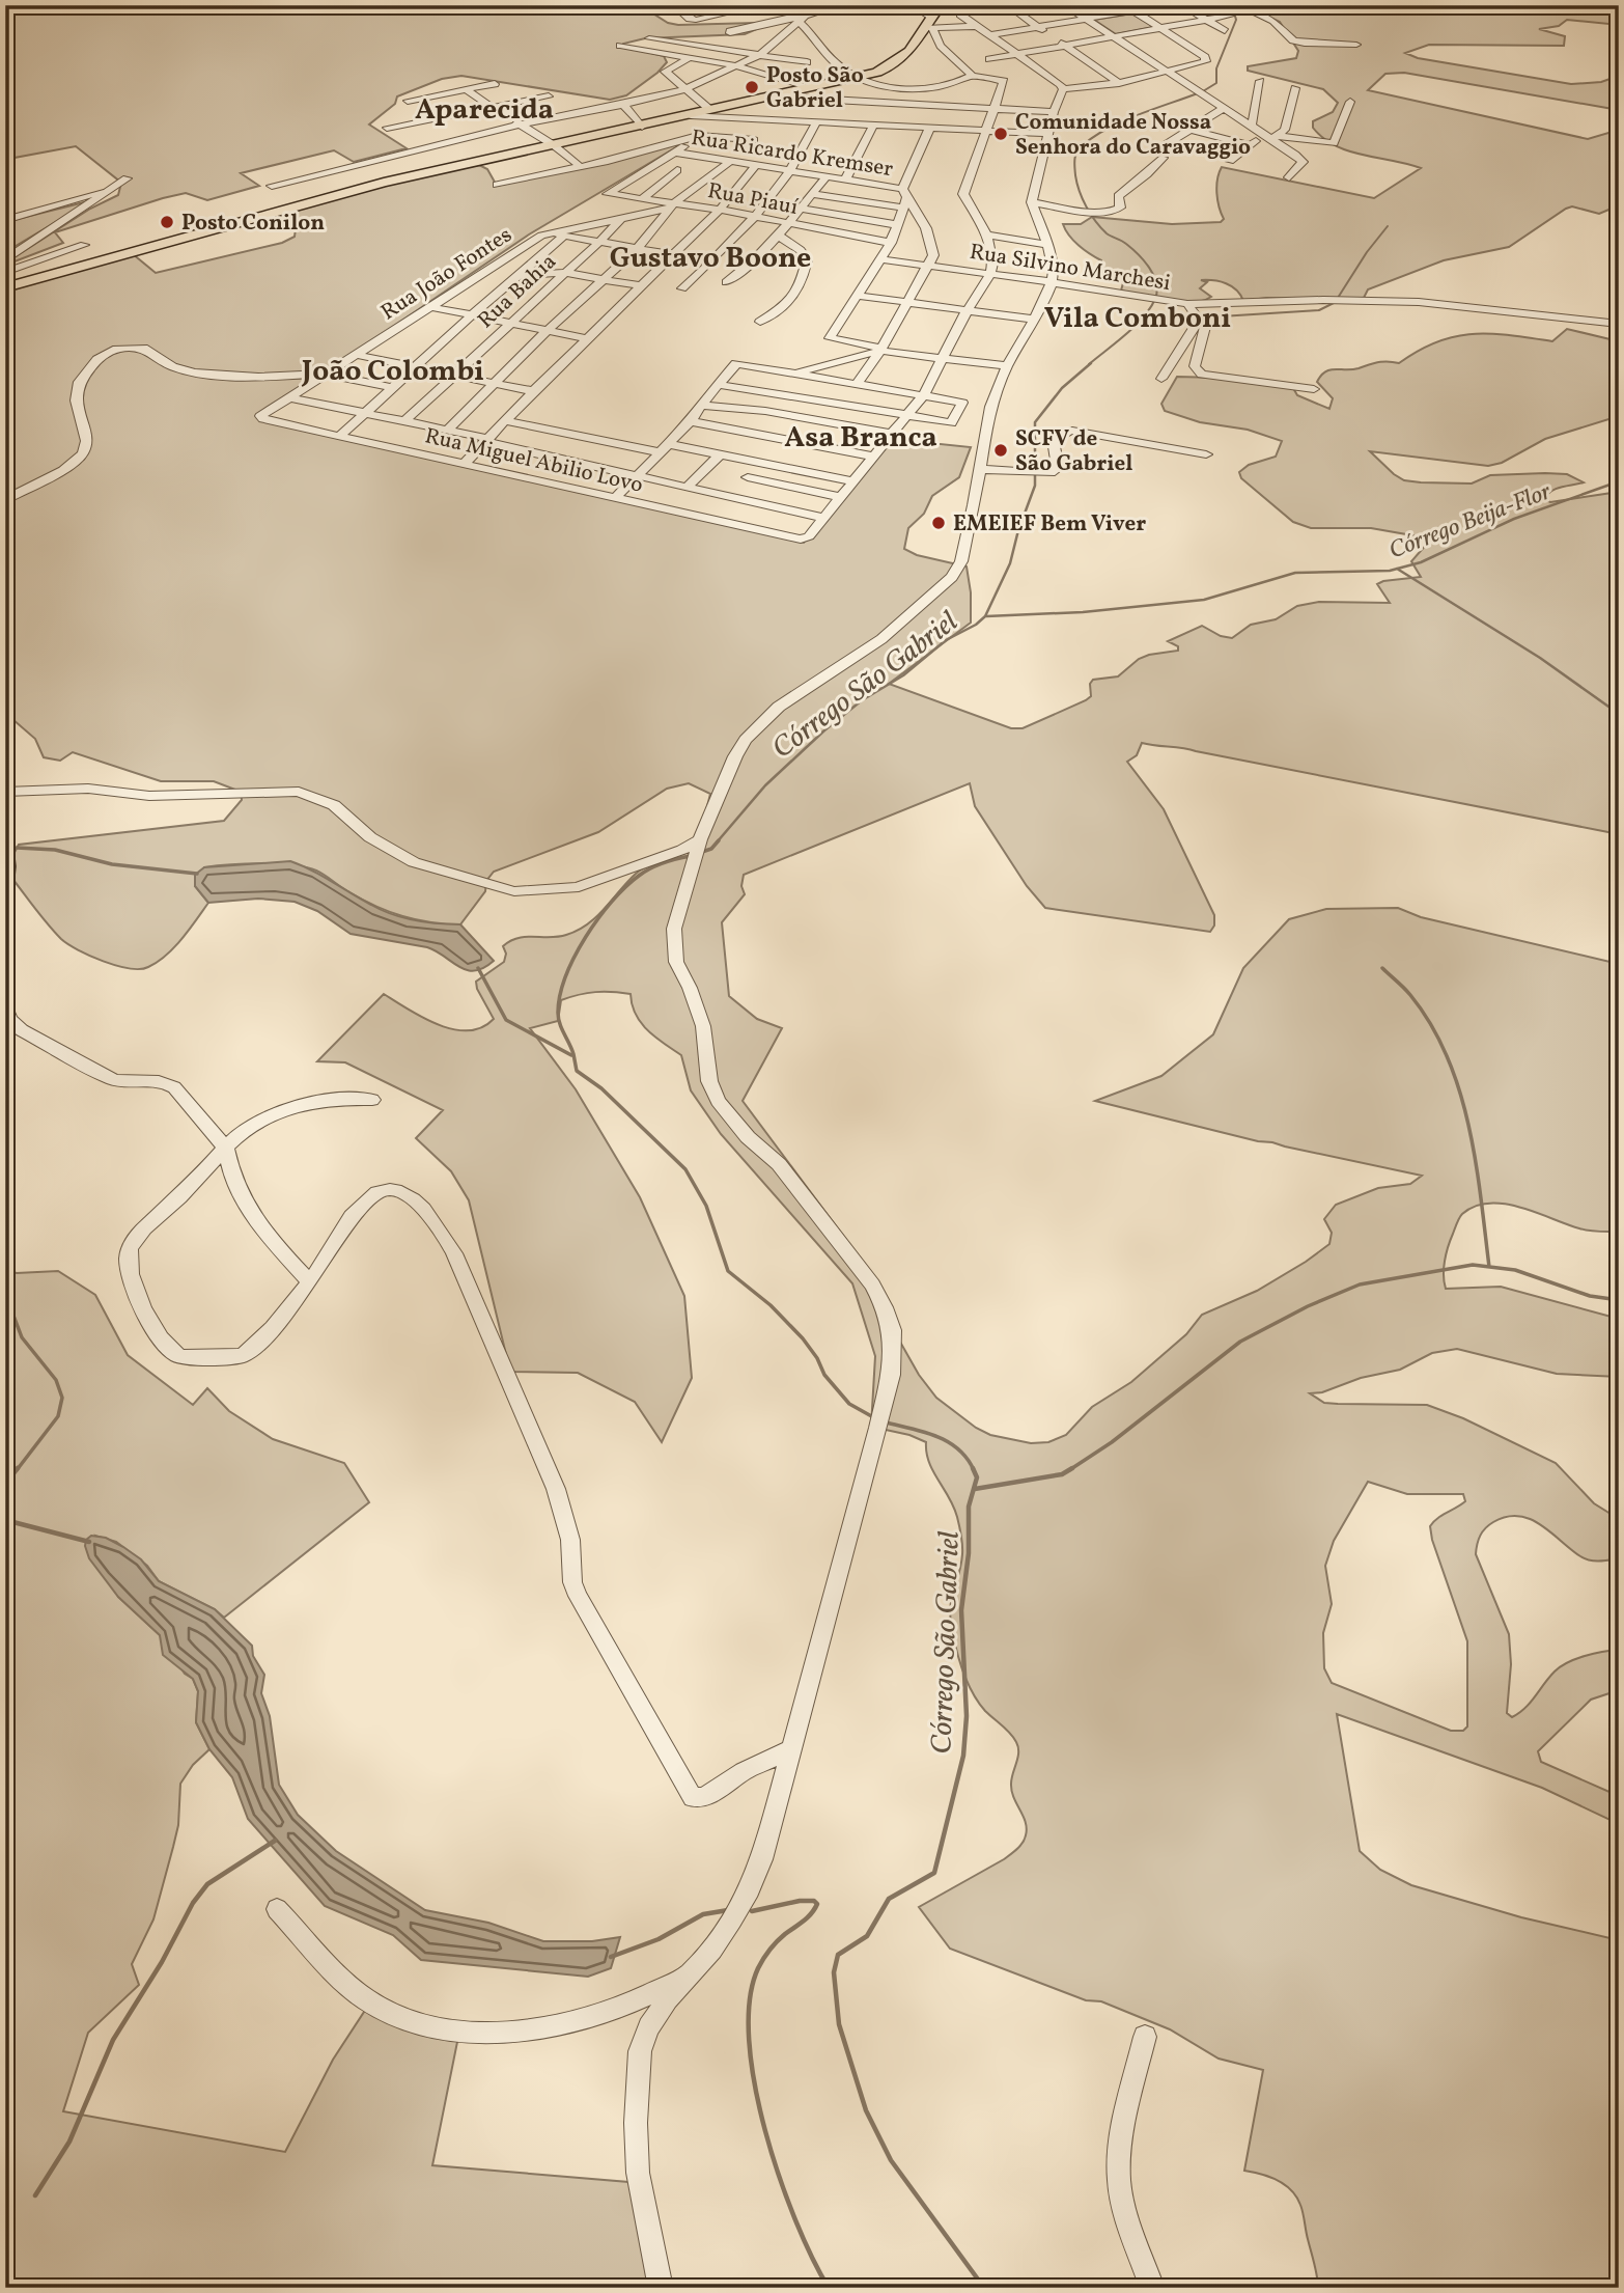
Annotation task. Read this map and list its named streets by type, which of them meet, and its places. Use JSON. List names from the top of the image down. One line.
{"streets":{"street":["Rua Ricardo Kremser","Rua Piauí","Rua Silvino Marchesi","Rua João Fontes","Rua Bahia","Rua Miguel Abilio Lovo"]},"crossings":[["Rua Ricardo Kremser","Rua Piauí"],["Rua Piauí","Rua João Fontes"],["Rua João Fontes","Rua Bahia"],["Rua João Fontes","Rua Miguel Abilio Lovo"]],"districts":["Aparecida","Gustavo Boone","Vila Comboni","João Colombi","Asa Branca"],"water":["Córrego Beija-Flor","Córrego São Gabriel"],"places":["Posto São Gabriel","Comunidade Nossa Senhora do Caravaggio","Posto Conilon","SCFV de São Gabriel","EMEIEF Bem Viver"]}
